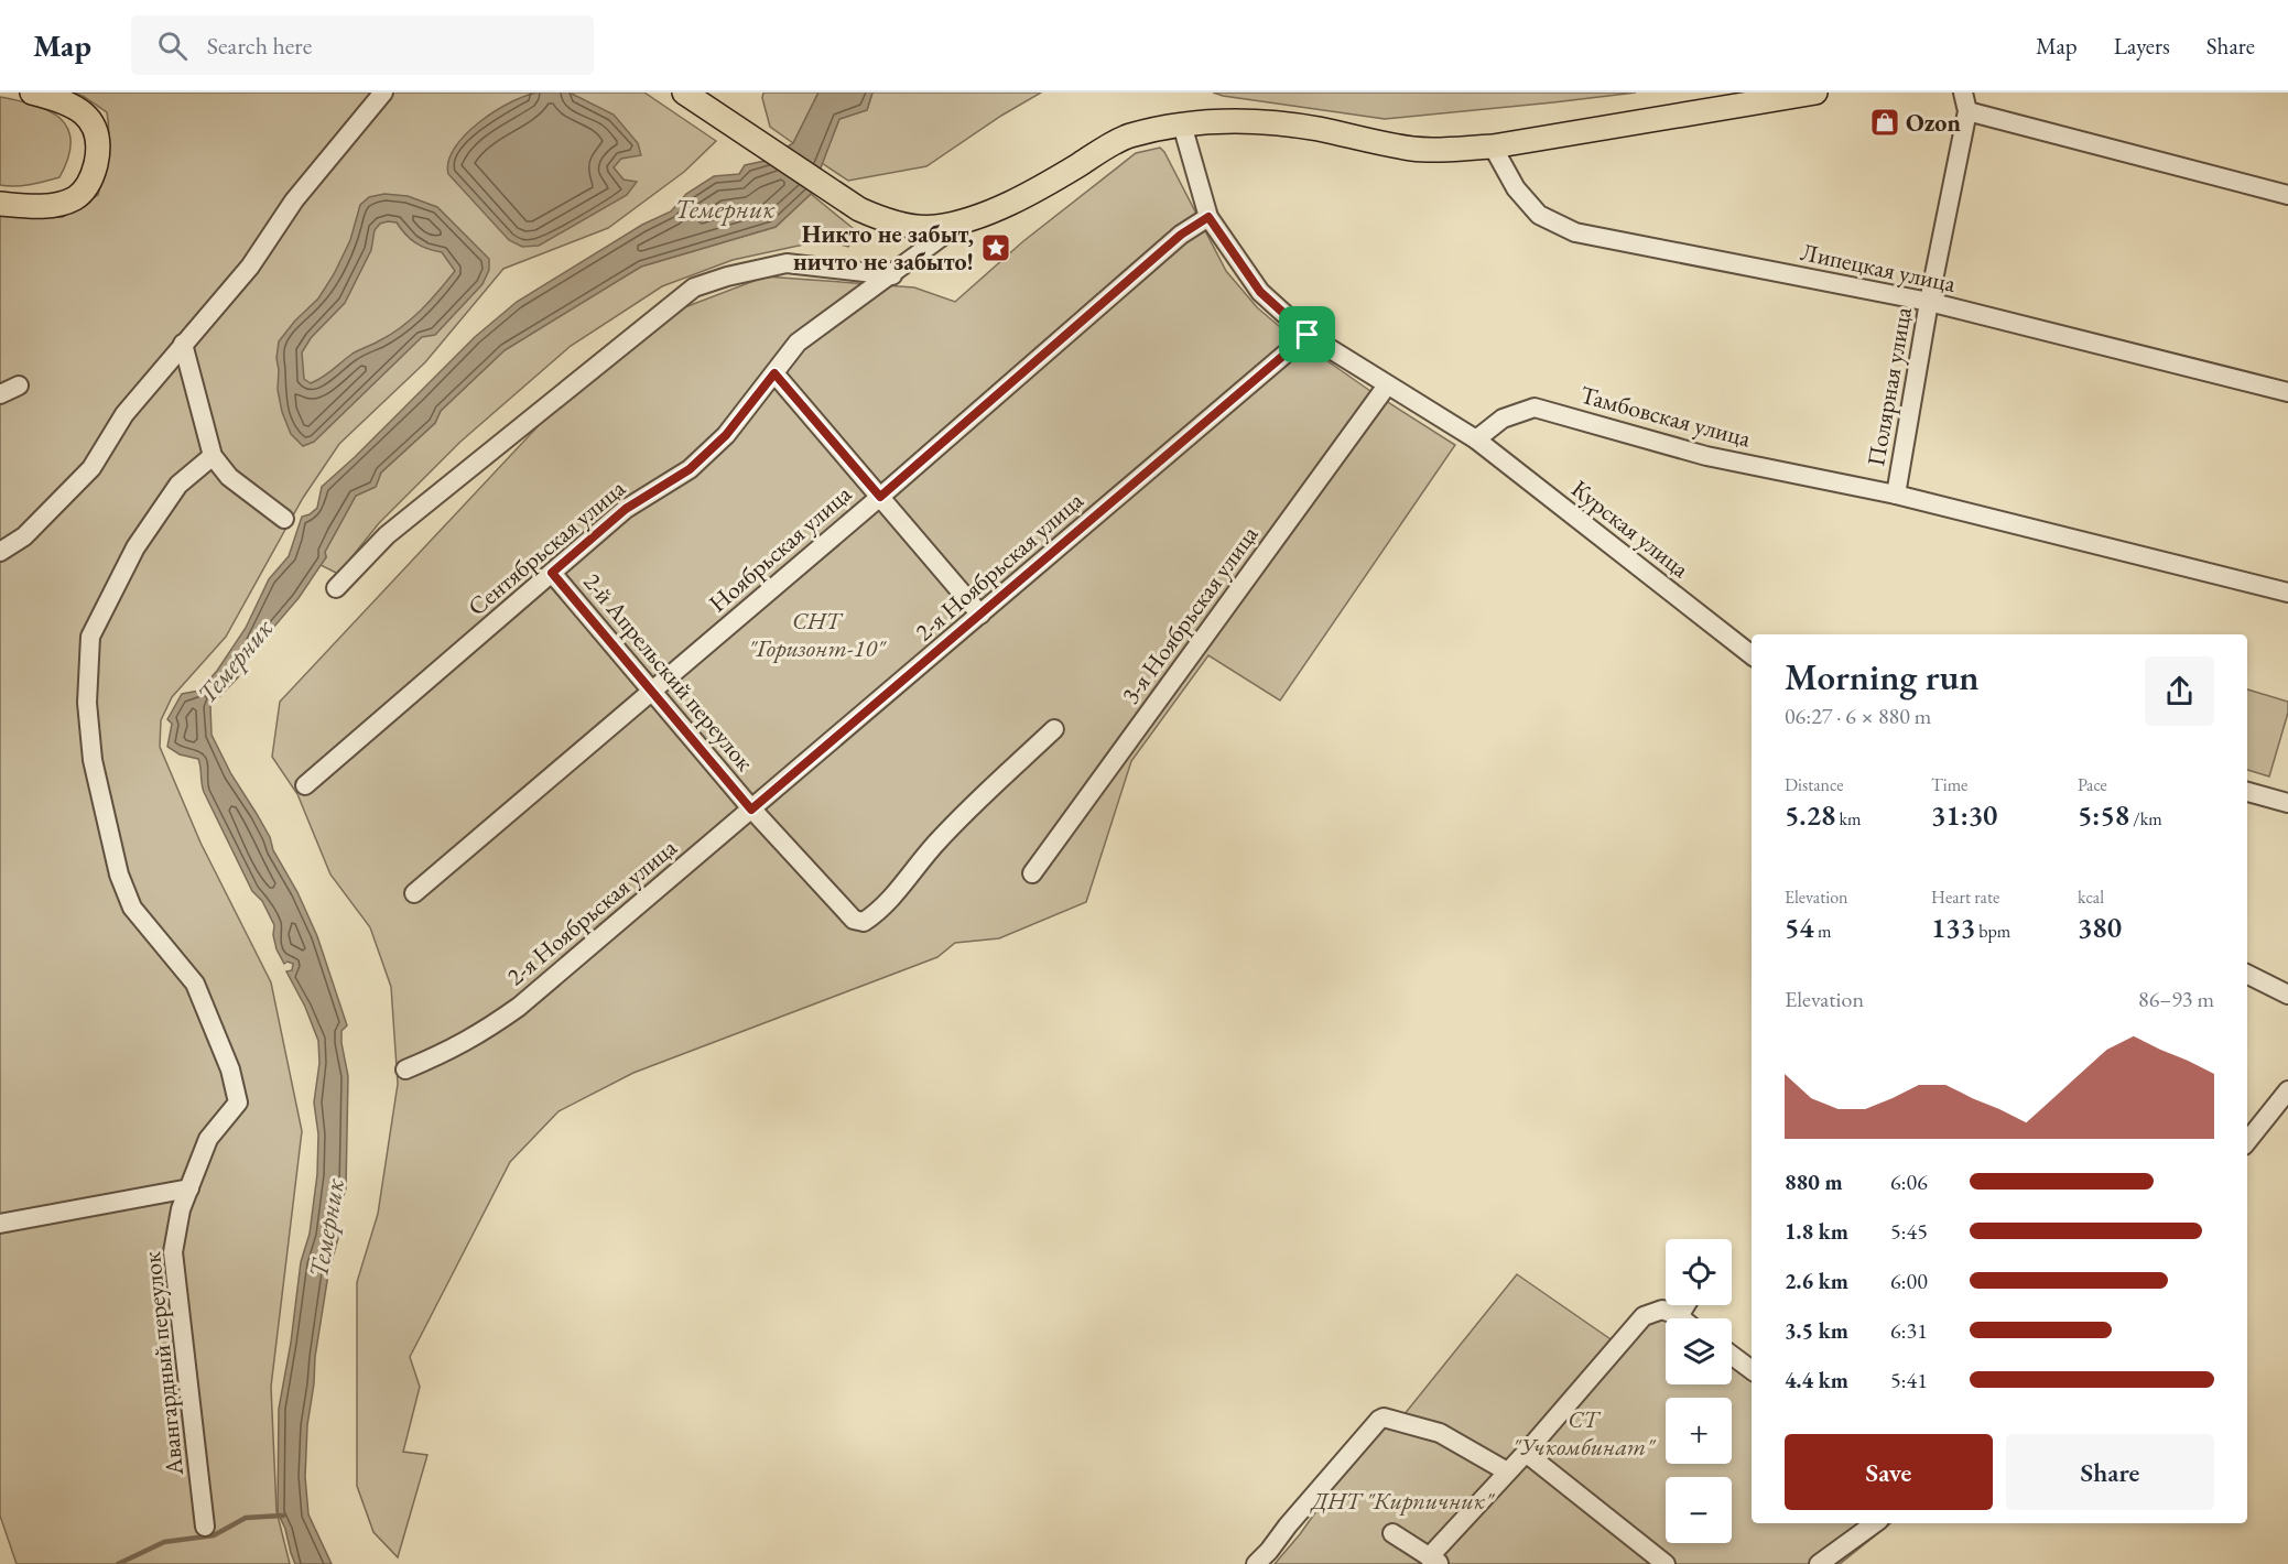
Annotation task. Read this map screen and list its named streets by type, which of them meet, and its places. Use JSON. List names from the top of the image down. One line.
{"streets":{"street":["Липецкая улица","Полярная улица","Тамбовская улица","Курская улица","Сентябрьская улица","Ноябрьская улица","2-я Ноябрьская улица","3-я Ноябрьская улица","2-й Апрельский переулок","Авангардный переулок"]},"crossings":[["Липецкая улица","Полярная улица"],["Полярная улица","Тамбовская улица"],["Тамбовская улица","Курская улица"],["Сентябрьская улица","2-й Апрельский переулок"],["Ноябрьская улица","2-й Апрельский переулок"],["2-я Ноябрьская улица","2-й Апрельский переулок"]],"water":["Темерник"],"parks":["СНТ \"Горизонт-10\"","СТ \"Учкомбинат\"","ДНТ \"Кирпичник\""],"places":{"shop":["Ozon"],"place":["Никто не забыт, ничто не забыто!"]},"page":{"header":"Map","search":"Search here","nav":["Map","Layers","Share"],"heading":["Morning run","06:27 · 6 × 880 m"],"stats":[["Distance","5.28 km"],["Time","31:30"],["Pace","5:58 /km"],["Elevation","54 m"],["Heart rate","133 bpm"],["kcal","380"]],"chart":["Elevation","86–93 m"],"list":[{"name":"880 m","note":"6:06"},{"name":"1.8 km","note":"5:45"},{"name":"2.6 km","note":"6:00"},{"name":"3.5 km","note":"6:31"},{"name":"4.4 km","note":"5:41"}],"map_buttons":["+","−"],"buttons":["Save","Share"]}}
